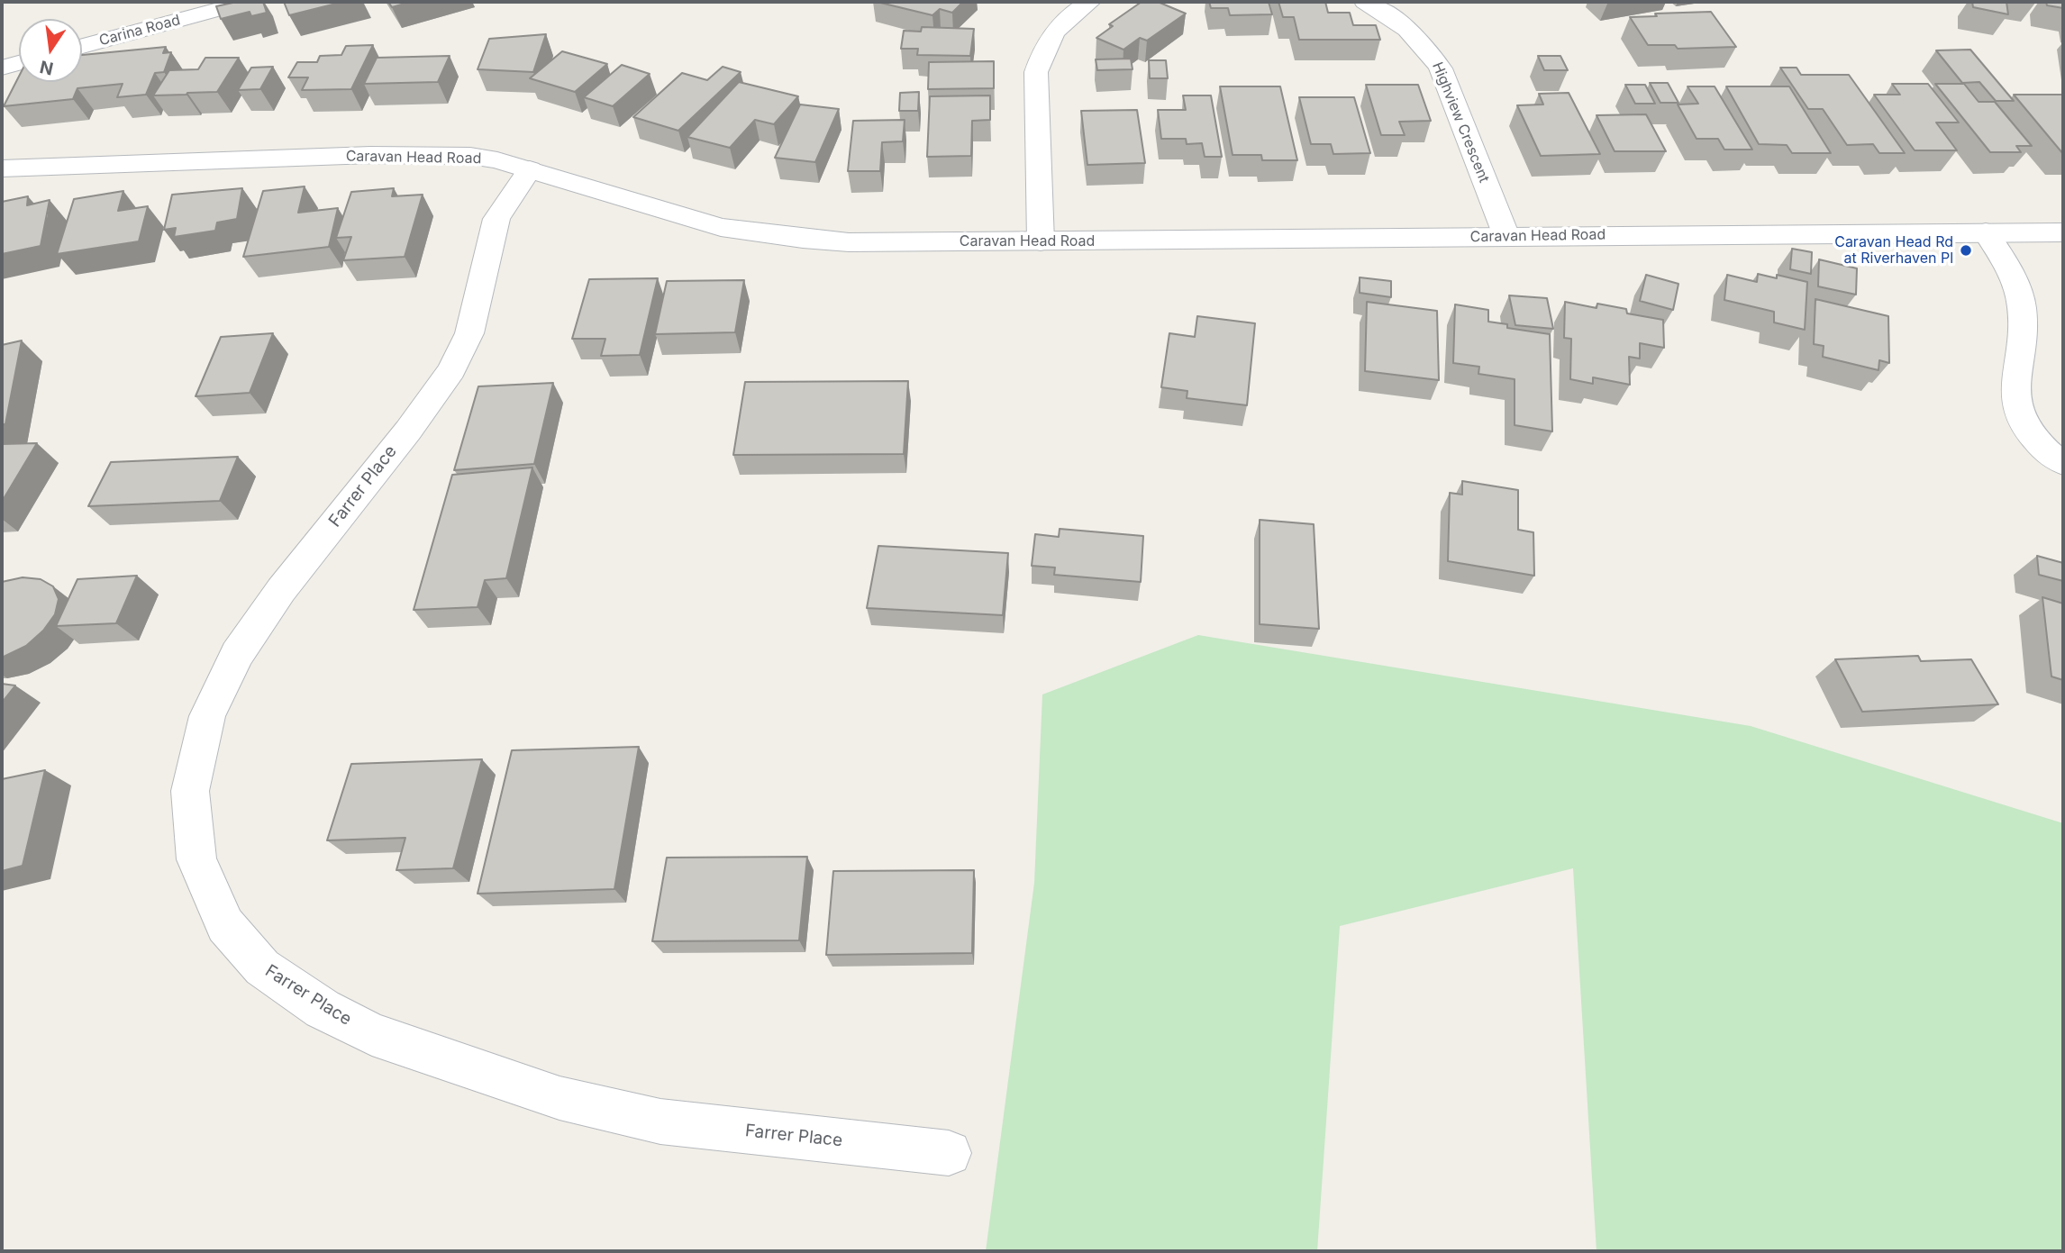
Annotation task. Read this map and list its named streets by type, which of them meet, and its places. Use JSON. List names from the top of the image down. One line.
{"streets":{"street":["Carina Road","Highview Crescent","Caravan Head Road","Farrer Place"]},"crossings":[["Highview Crescent","Caravan Head Road"],["Caravan Head Road","Farrer Place"]],"places":["Caravan Head Rd at Riverhaven Pl"],"north":"bottom"}
